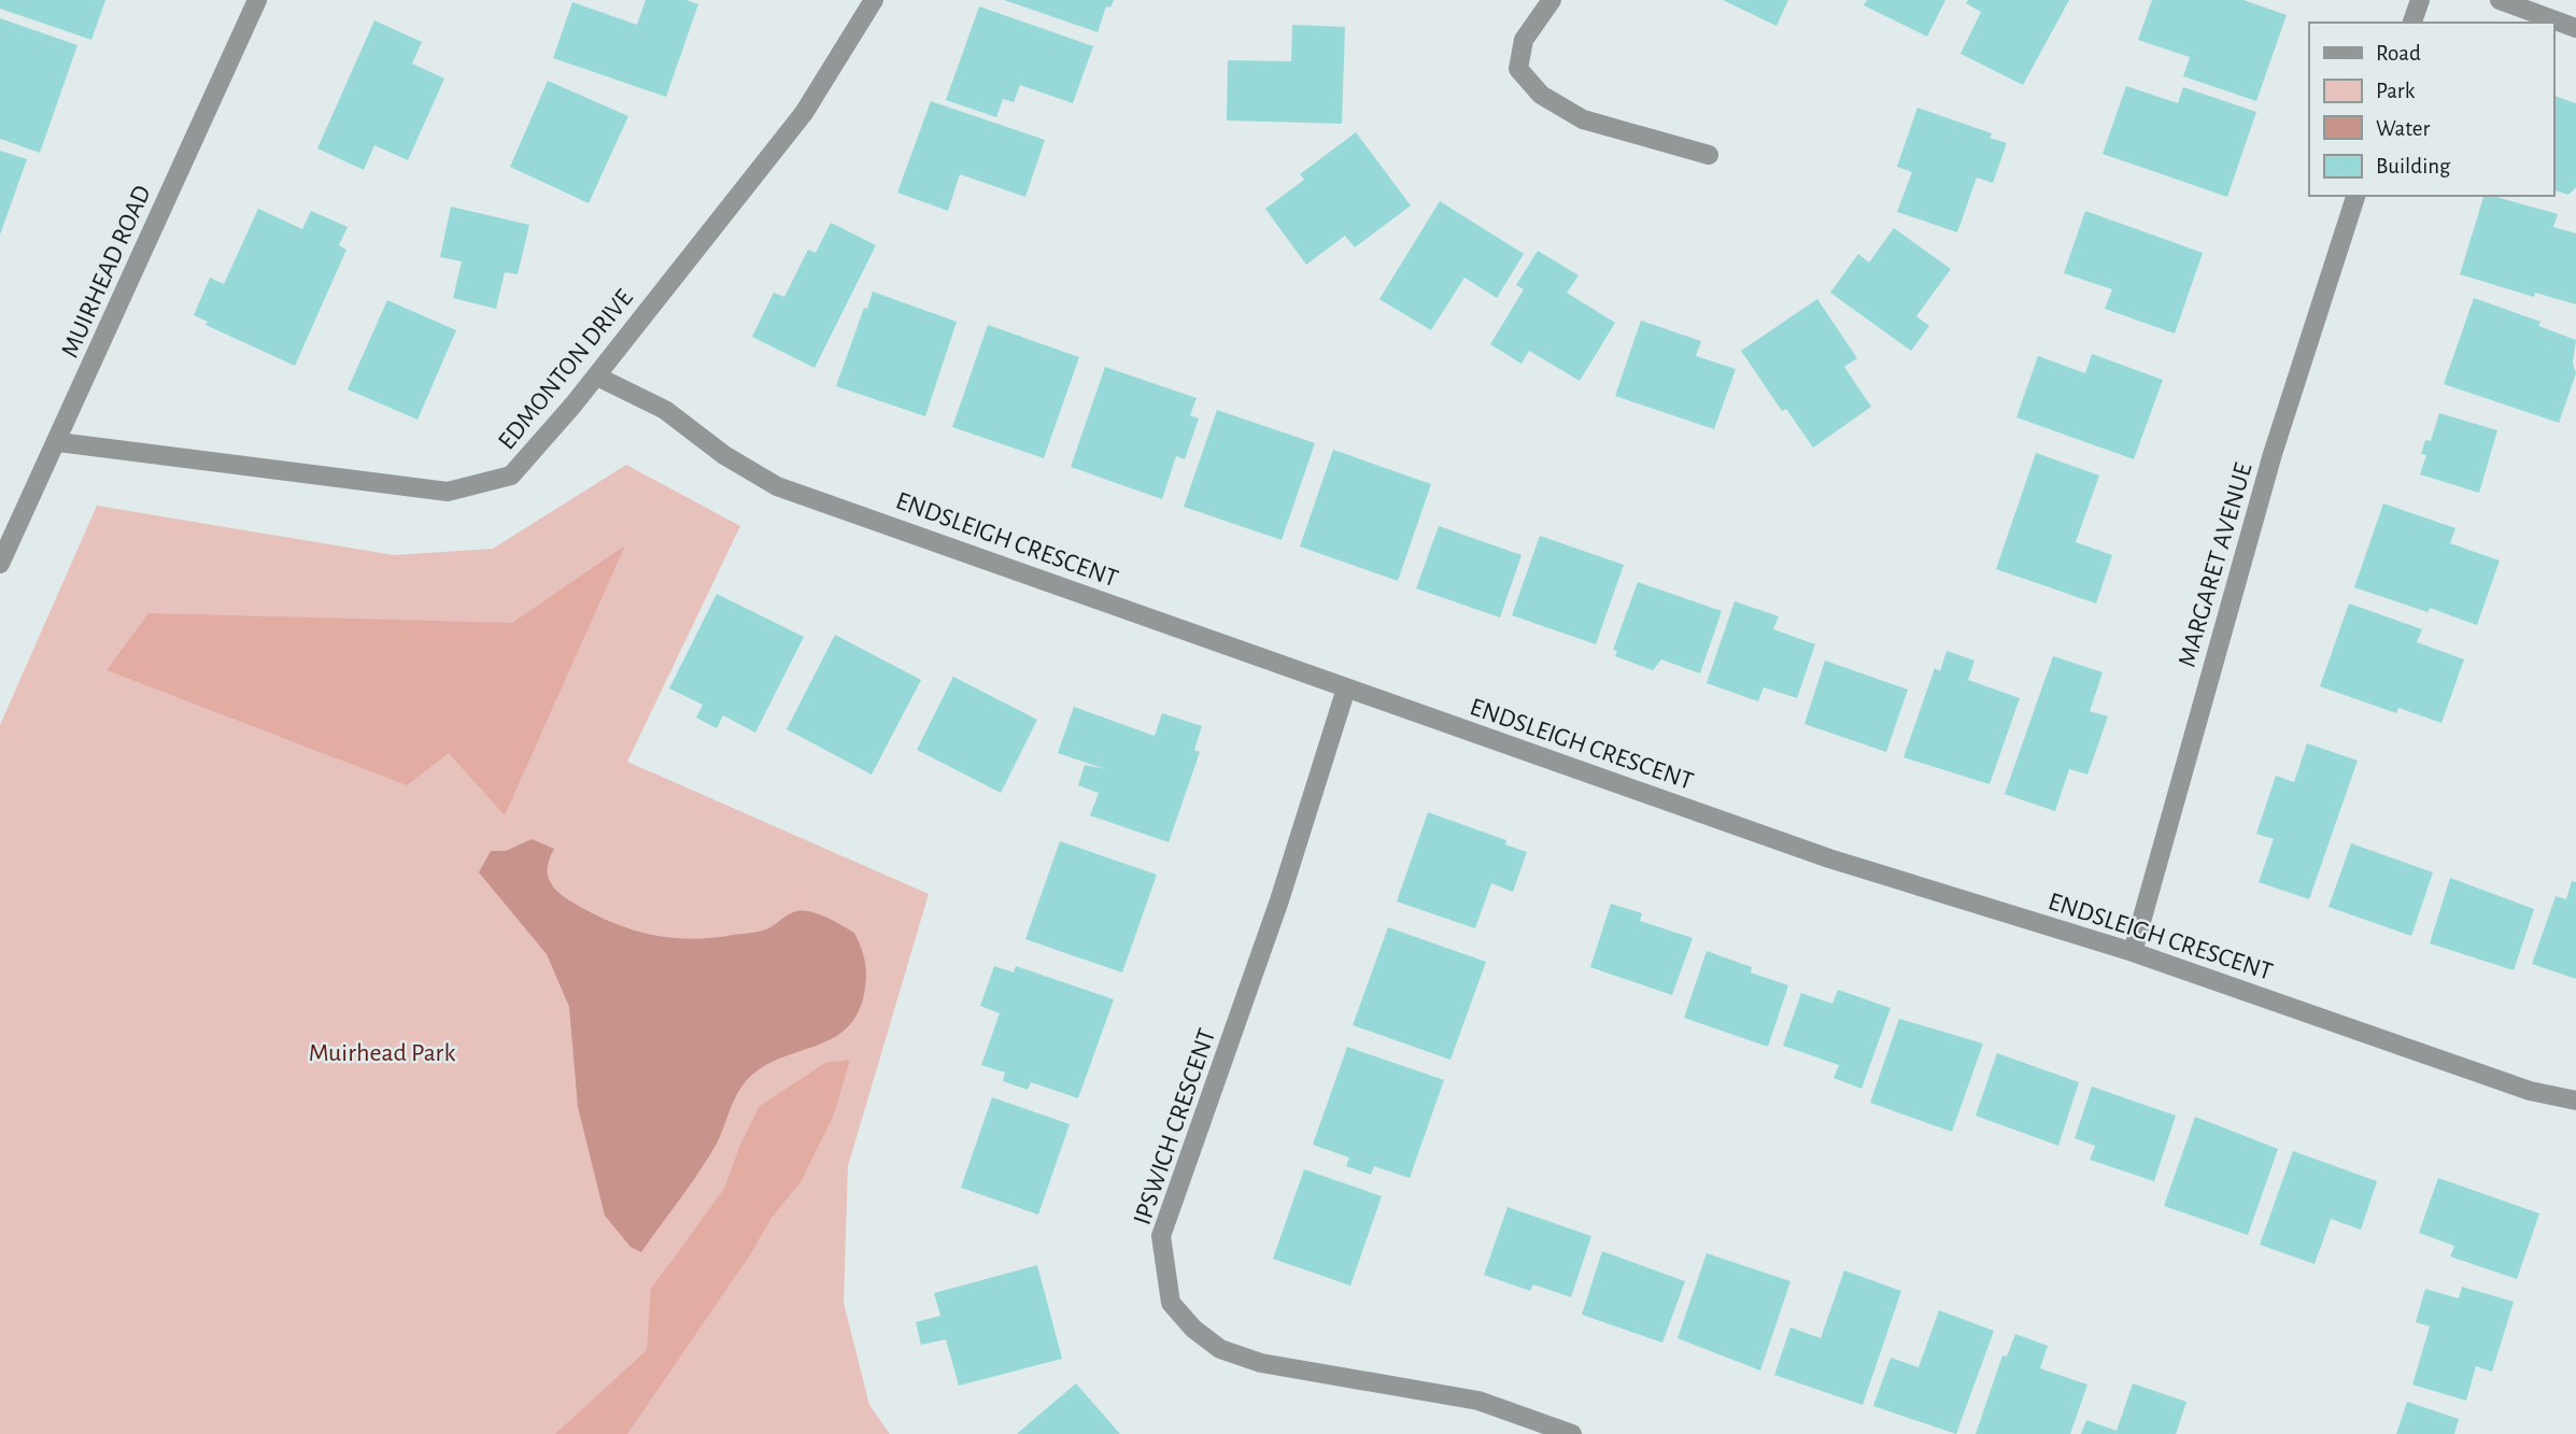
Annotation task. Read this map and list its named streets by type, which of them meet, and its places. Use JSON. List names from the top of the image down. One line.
{"streets":{"street":["MUIRHEAD ROAD","EDMONTON DRIVE","ENDSLEIGH CRESCENT","MARGARET AVENUE","IPSWICH CRESCENT"]},"crossings":[["MUIRHEAD ROAD","EDMONTON DRIVE"],["EDMONTON DRIVE","ENDSLEIGH CRESCENT"],["ENDSLEIGH CRESCENT","MARGARET AVENUE"],["ENDSLEIGH CRESCENT","IPSWICH CRESCENT"]],"parks":["Muirhead Park"],"legend":["Road","Park","Water","Building"]}
